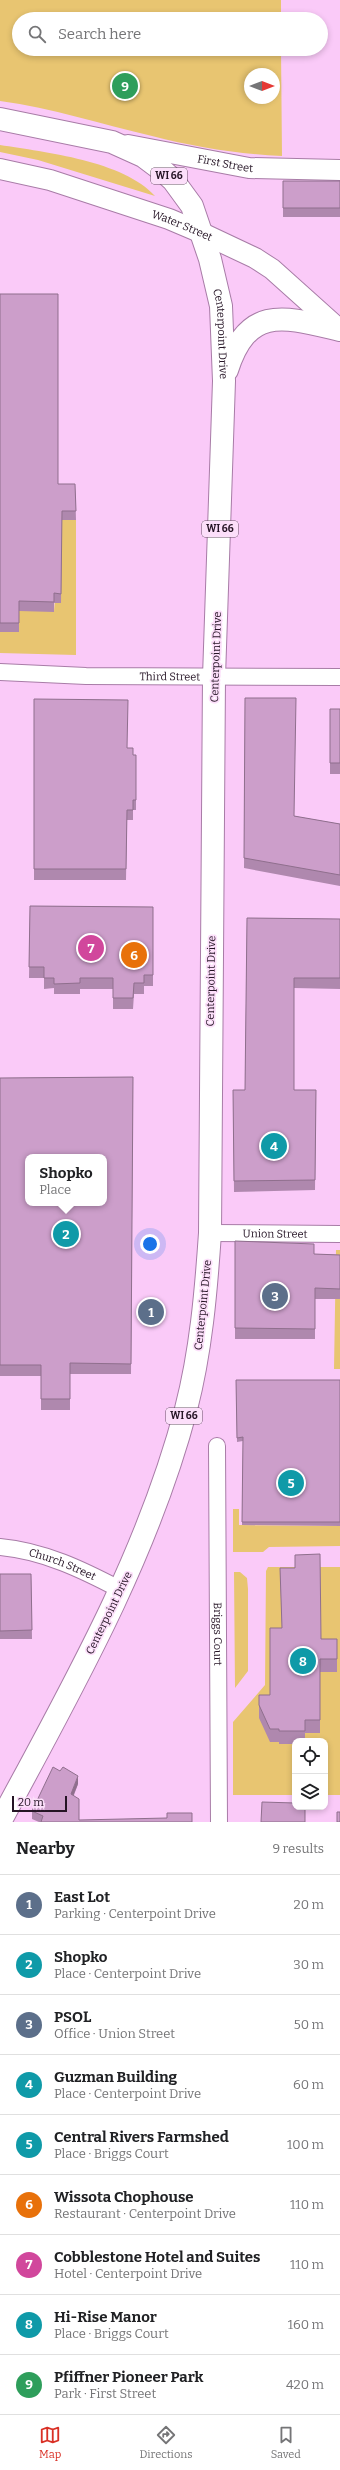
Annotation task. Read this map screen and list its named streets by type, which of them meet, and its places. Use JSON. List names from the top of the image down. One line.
{"streets":{"main road":["WI 66","Centerpoint Drive"],"street":["First Street","Water Street","Third Street","Union Street","Church Street","Briggs Court"]},"crossings":[["First Street","WI 66"],["First Street","Centerpoint Drive"],["WI 66","Centerpoint Drive"],["Water Street","Centerpoint Drive"],["Centerpoint Drive","Third Street"],["Centerpoint Drive","Union Street"],["Centerpoint Drive","Church Street"]],"scale_bar":"20 m","north":"right","page":{"search":"Search here","pins":["9","7","6","4","2","3","1","5","8"],"popup":["Shopko","Place"],"scale":"20 m","heading":["Nearby","9 results"],"list":[{"mark":"1","name":"East Lot","note":"Parking · Centerpoint Drive","value":"20 m"},{"mark":"2","name":"Shopko","note":"Place · Centerpoint Drive","value":"30 m"},{"mark":"3","name":"PSOL","note":"Office · Union Street","value":"50 m"},{"mark":"4","name":"Guzman Building","note":"Place · Centerpoint Drive","value":"60 m"},{"mark":"5","name":"Central Rivers Farmshed","note":"Place · Briggs Court","value":"100 m"},{"mark":"6","name":"Wissota Chophouse","note":"Restaurant · Centerpoint Drive","value":"110 m"},{"mark":"7","name":"Cobblestone Hotel and Suites","note":"Hotel · Centerpoint Drive","value":"110 m"},{"mark":"8","name":"Hi-Rise Manor","note":"Place · Briggs Court","value":"160 m"},{"mark":"9","name":"Pfiffner Pioneer Park","note":"Park · First Street","value":"420 m"}],"nav":["Map","Directions","Saved"]}}
